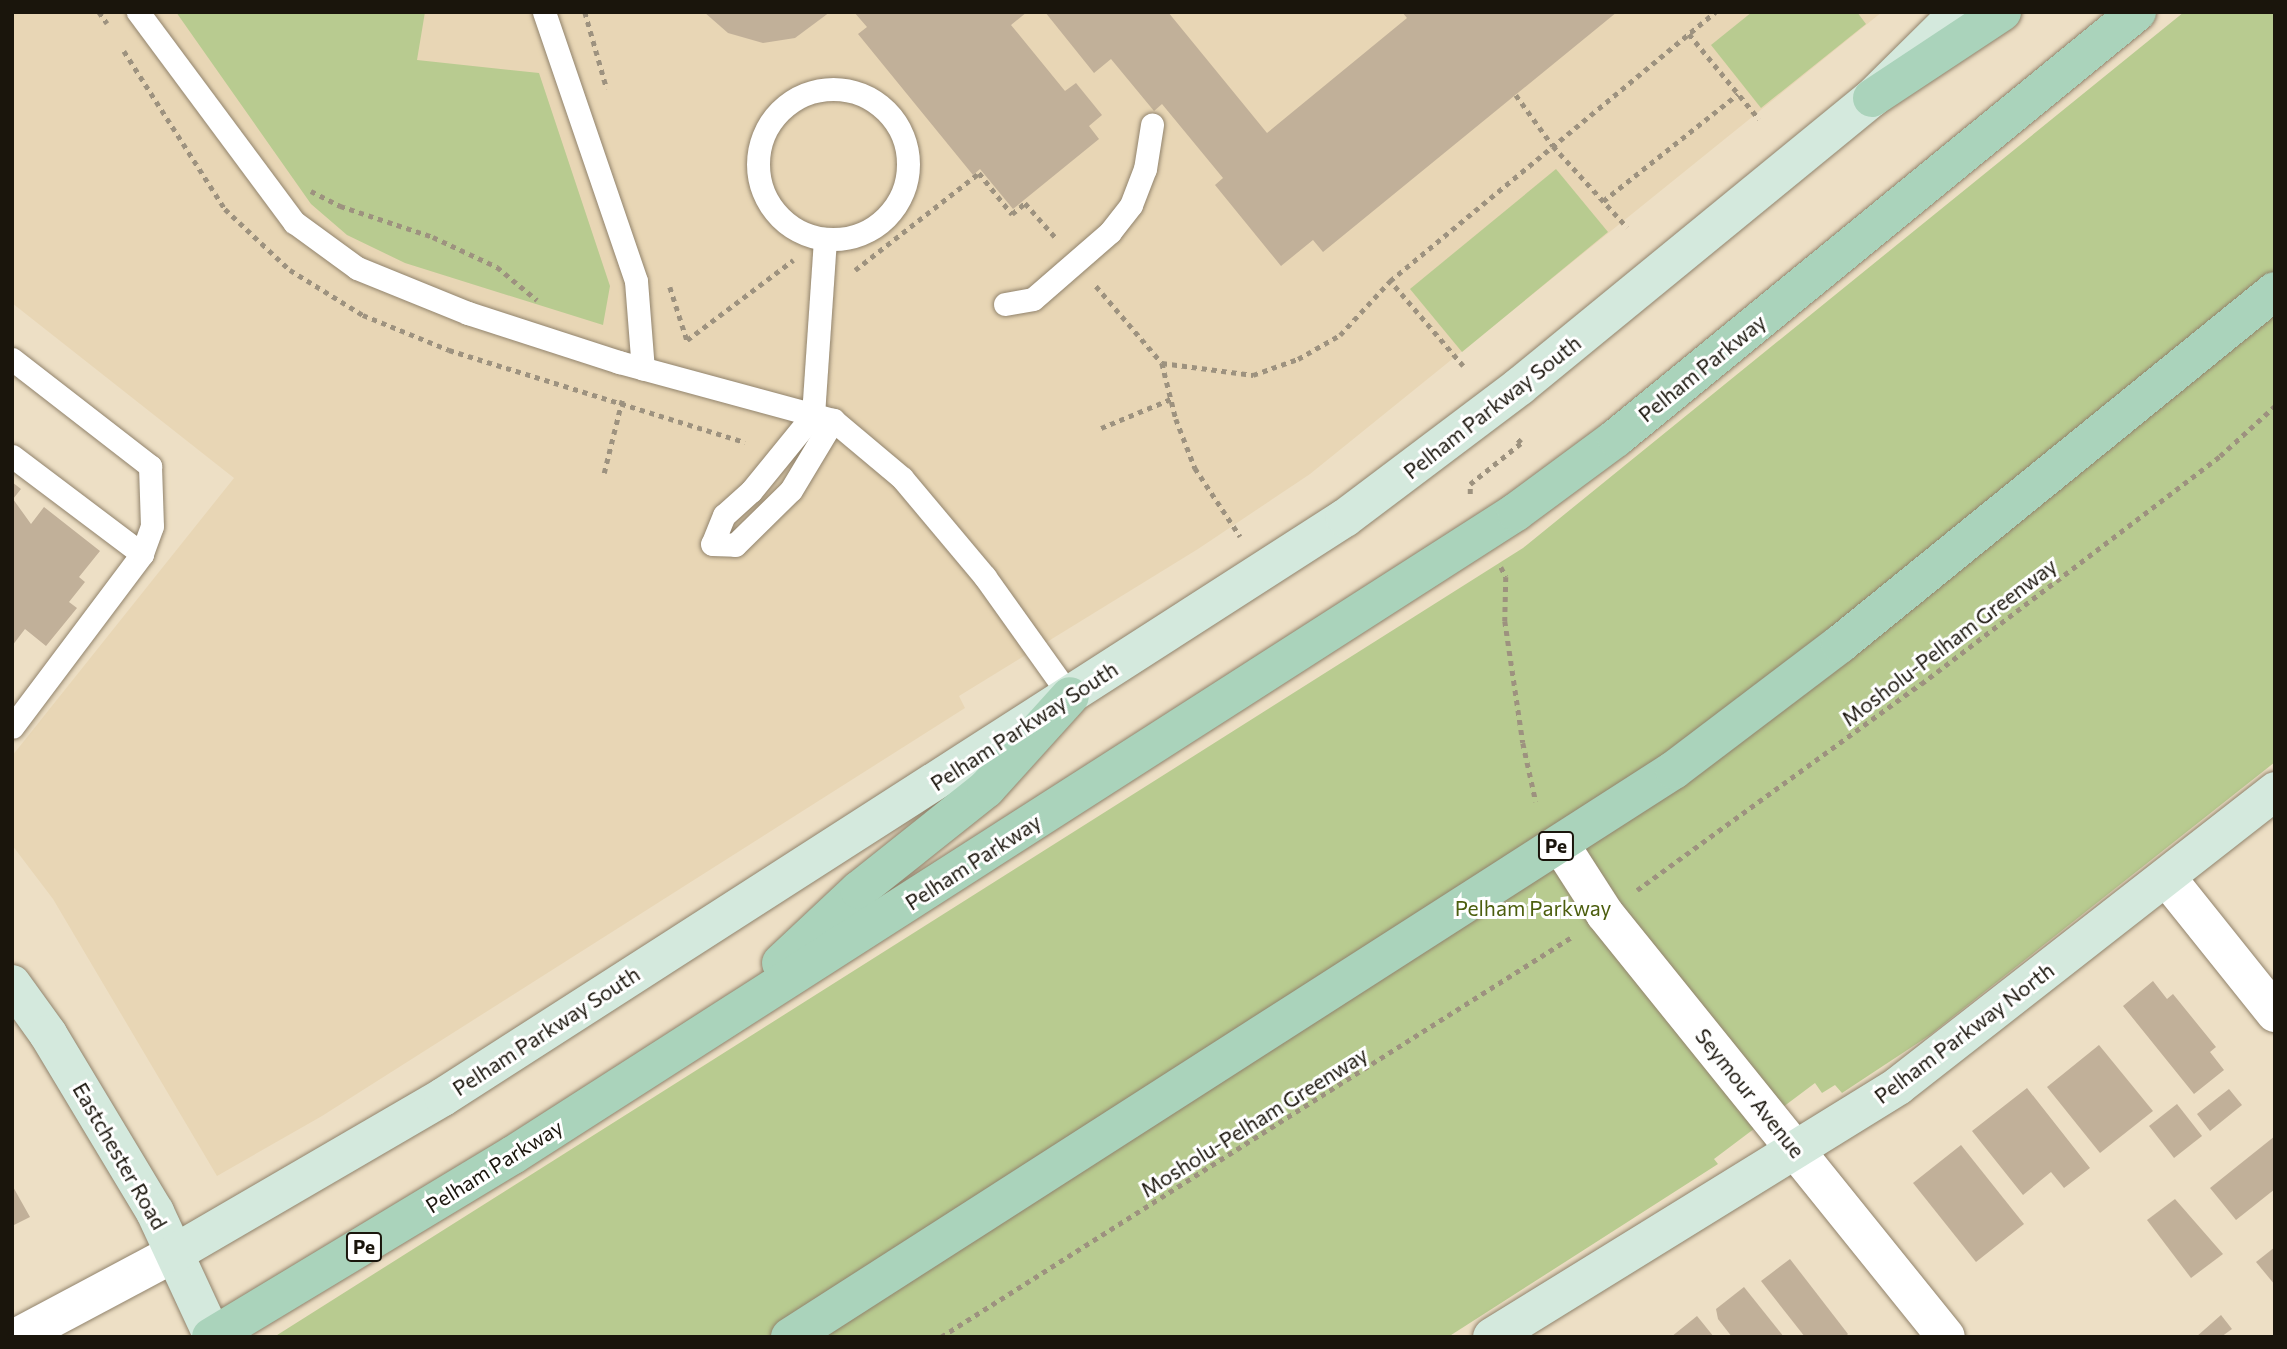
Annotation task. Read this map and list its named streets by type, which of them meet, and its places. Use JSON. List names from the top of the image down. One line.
{"streets":{"main road":["Pelham Parkway","Pe"],"street":["Pelham Parkway South","Pelham Parkway North","Seymour Avenue","Eastchester Road"],"path":["Mosholu-Pelham Greenway"]},"crossings":[["Pelham Parkway","Eastchester Road"],["Pelham Parkway South","Eastchester Road"],["Pe","Seymour Avenue"],["Pelham Parkway North","Seymour Avenue"]],"parks":["Pelham Parkway"]}
